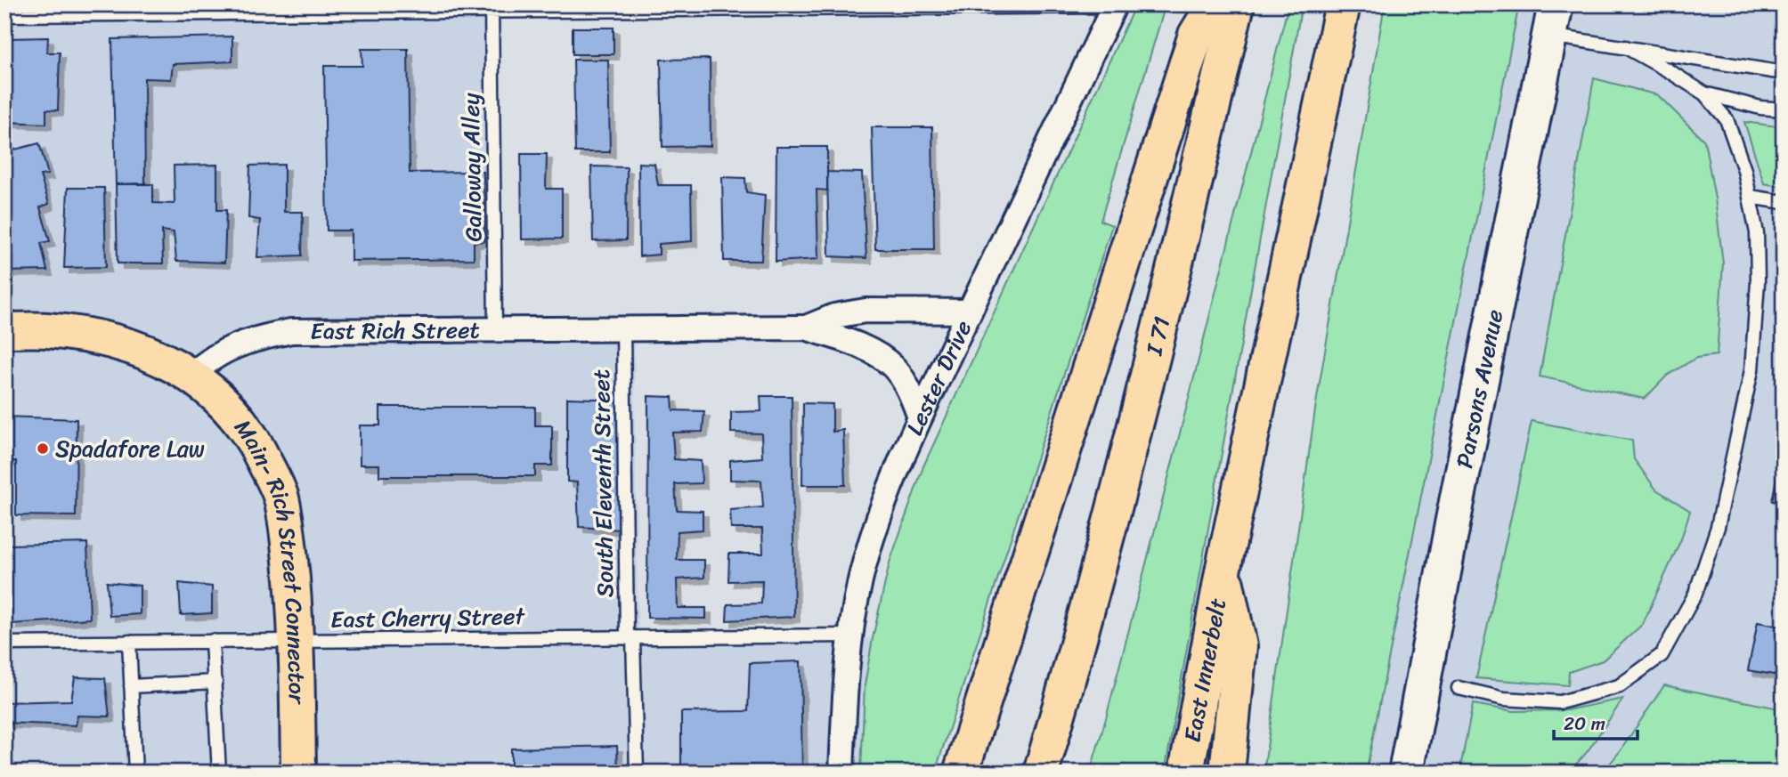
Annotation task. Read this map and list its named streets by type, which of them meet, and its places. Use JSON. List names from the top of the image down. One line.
{"streets":{"main road":["I 71","Main- Rich Street Connector","East Innerbelt"],"street":["East Rich Street","Lester Drive","Parsons Avenue"],"lane":["Galloway Alley","South Eleventh Street","East Cherry Street"]},"crossings":[["Galloway Alley","East Rich Street"],["East Rich Street","Lester Drive"],["East Rich Street","South Eleventh Street"],["East Rich Street","Main- Rich Street Connector"],["Lester Drive","East Cherry Street"],["South Eleventh Street","East Cherry Street"],["Main- Rich Street Connector","East Cherry Street"]],"places":["Spadafore Law"],"scale_bar":"20 m"}
